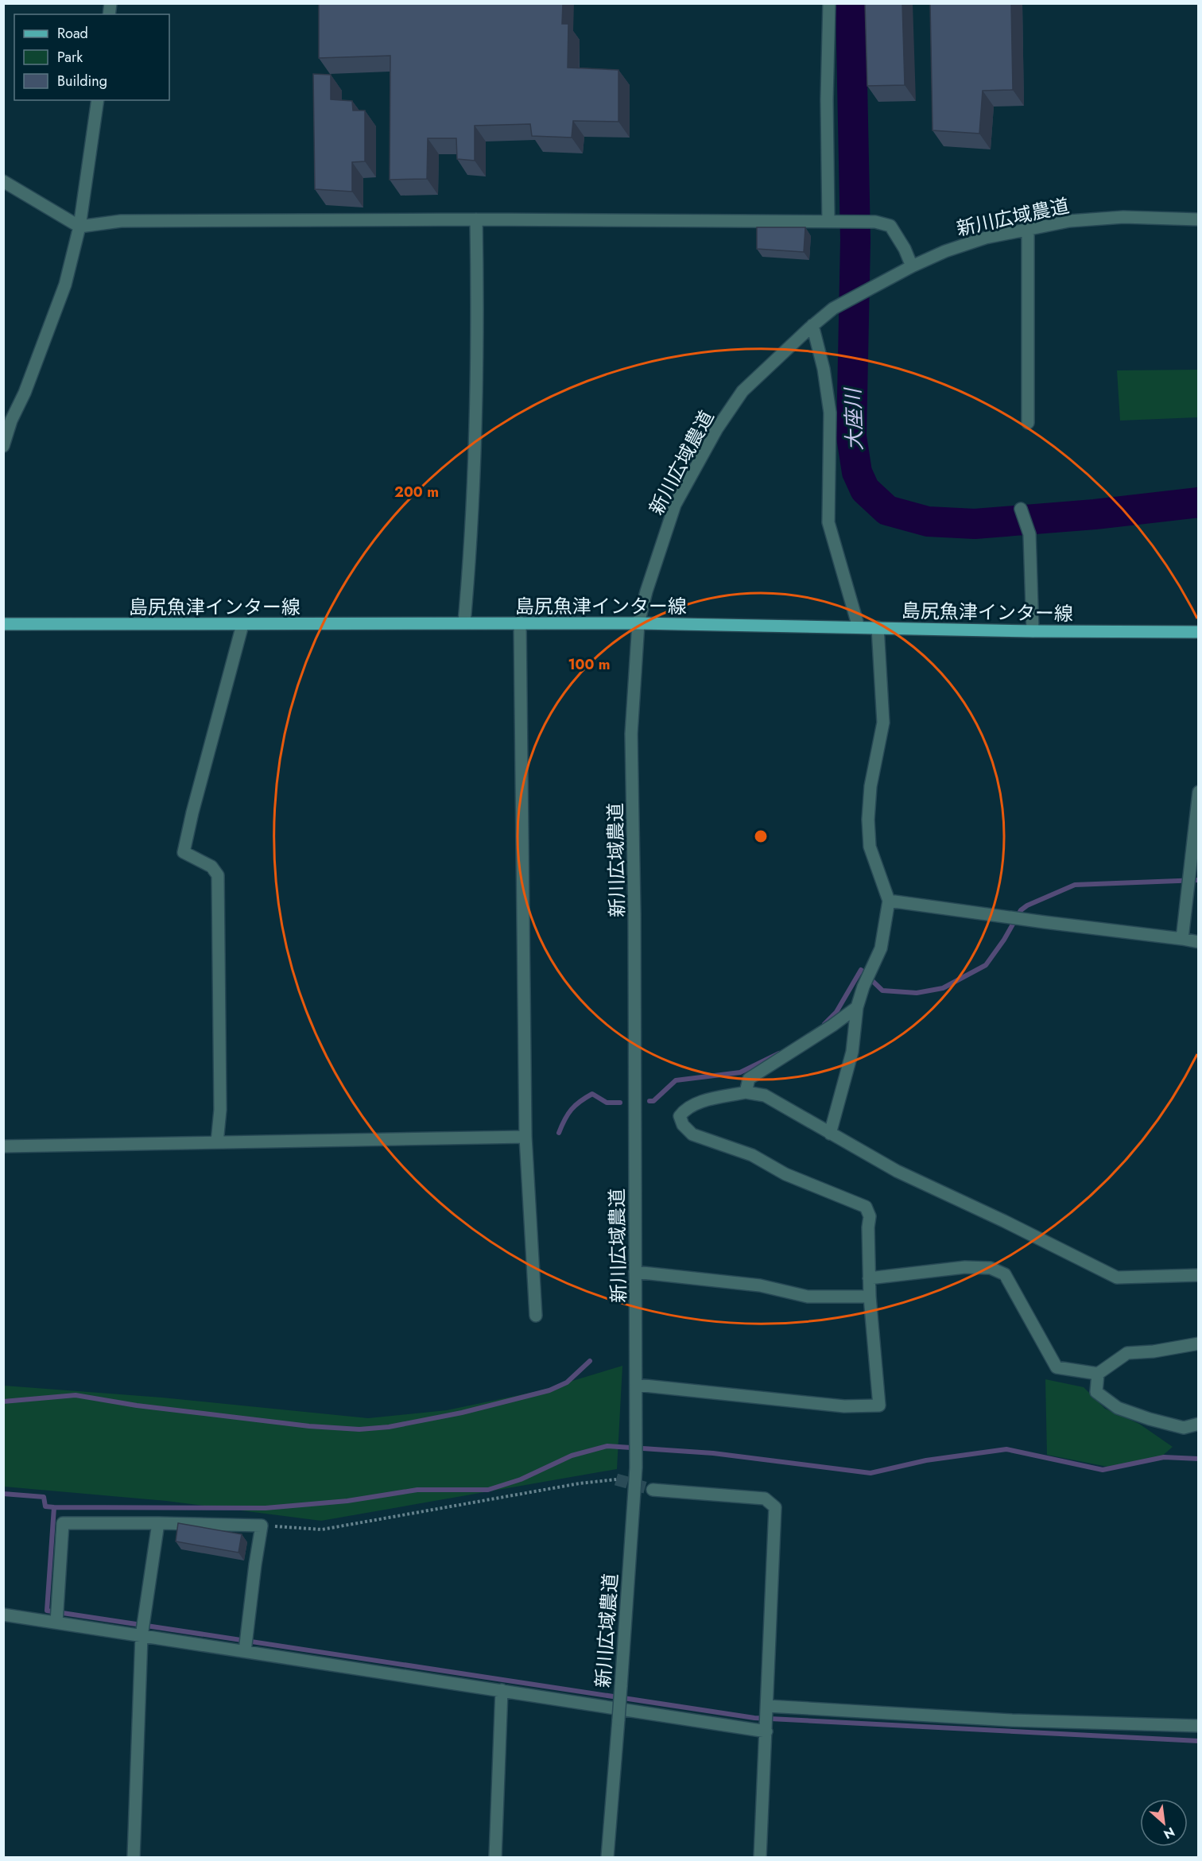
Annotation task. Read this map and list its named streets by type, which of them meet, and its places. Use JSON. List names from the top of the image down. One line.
{"streets":{"main road":["島尻魚津インター線"],"street":["新川広域農道"]},"crossings":[["新川広域農道","島尻魚津インター線"]],"water":["大座川"],"legend":["Road","Park","Building"],"north":"bottom right","rings":["200 m","100 m"]}
